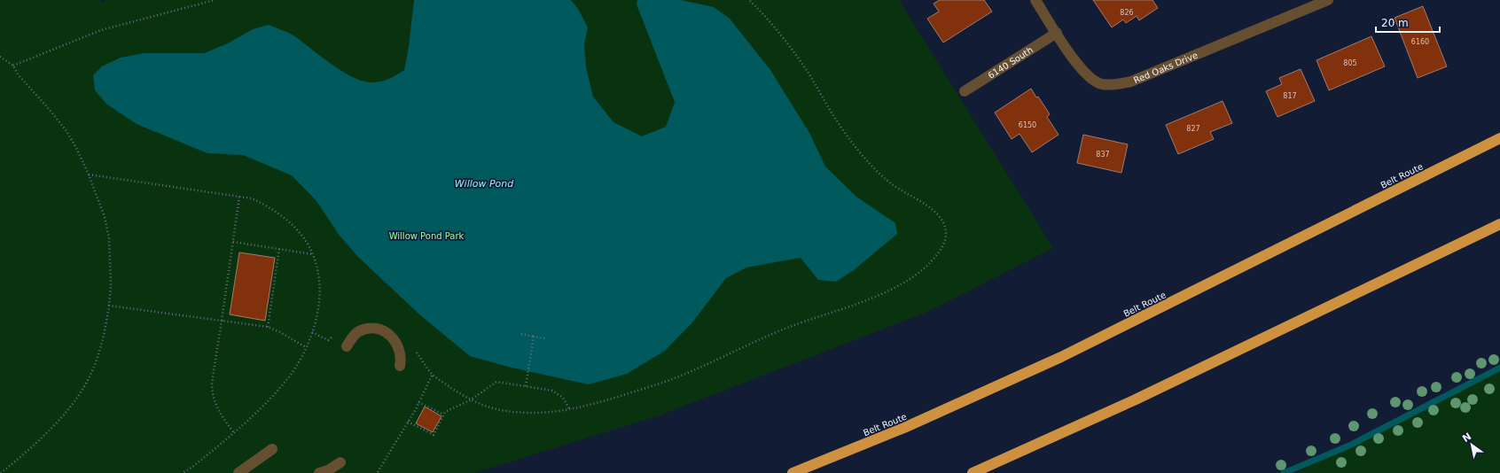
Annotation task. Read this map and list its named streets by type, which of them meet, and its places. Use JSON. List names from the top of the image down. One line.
{"streets":{"highway":["Belt Route"],"street":["6140 South","Red Oaks Drive"]},"crossings":[["6140 South","Red Oaks Drive"]],"water":["Willow Pond"],"parks":["Willow Pond Park"],"house_numbers":["826","6160","805","817","6150","827","837"],"scale_bar":"20 m","north":"top left"}
